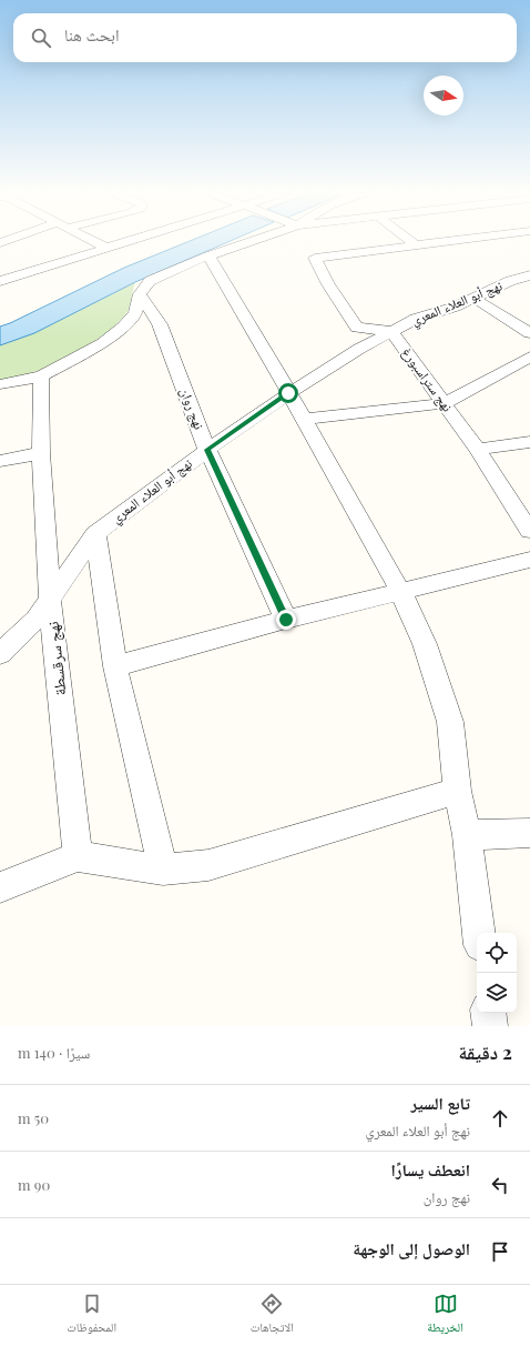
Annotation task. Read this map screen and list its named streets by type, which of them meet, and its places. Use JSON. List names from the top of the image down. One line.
{"streets":{"street":["نهج أبو العلاء المعري","نهج ستراسبورغ","نهج روان","نهج سرقسطة"]},"crossings":[["نهج أبو العلاء المعري","نهج ستراسبورغ"],["نهج أبو العلاء المعري","نهج روان"],["نهج أبو العلاء المعري","نهج سرقسطة"]],"north":"right","page":{"search":"ابحث هنا","heading":["2 دقيقة","سيرًا · 140 m"],"list":[["تابع السير","نهج أبو العلاء المعري","50 m"],["انعطف يسارًا","نهج روان","90 m"],"الوصول إلى الوجهة"],"nav":["الخريطة","الاتجاهات","المحفوظات"]}}
